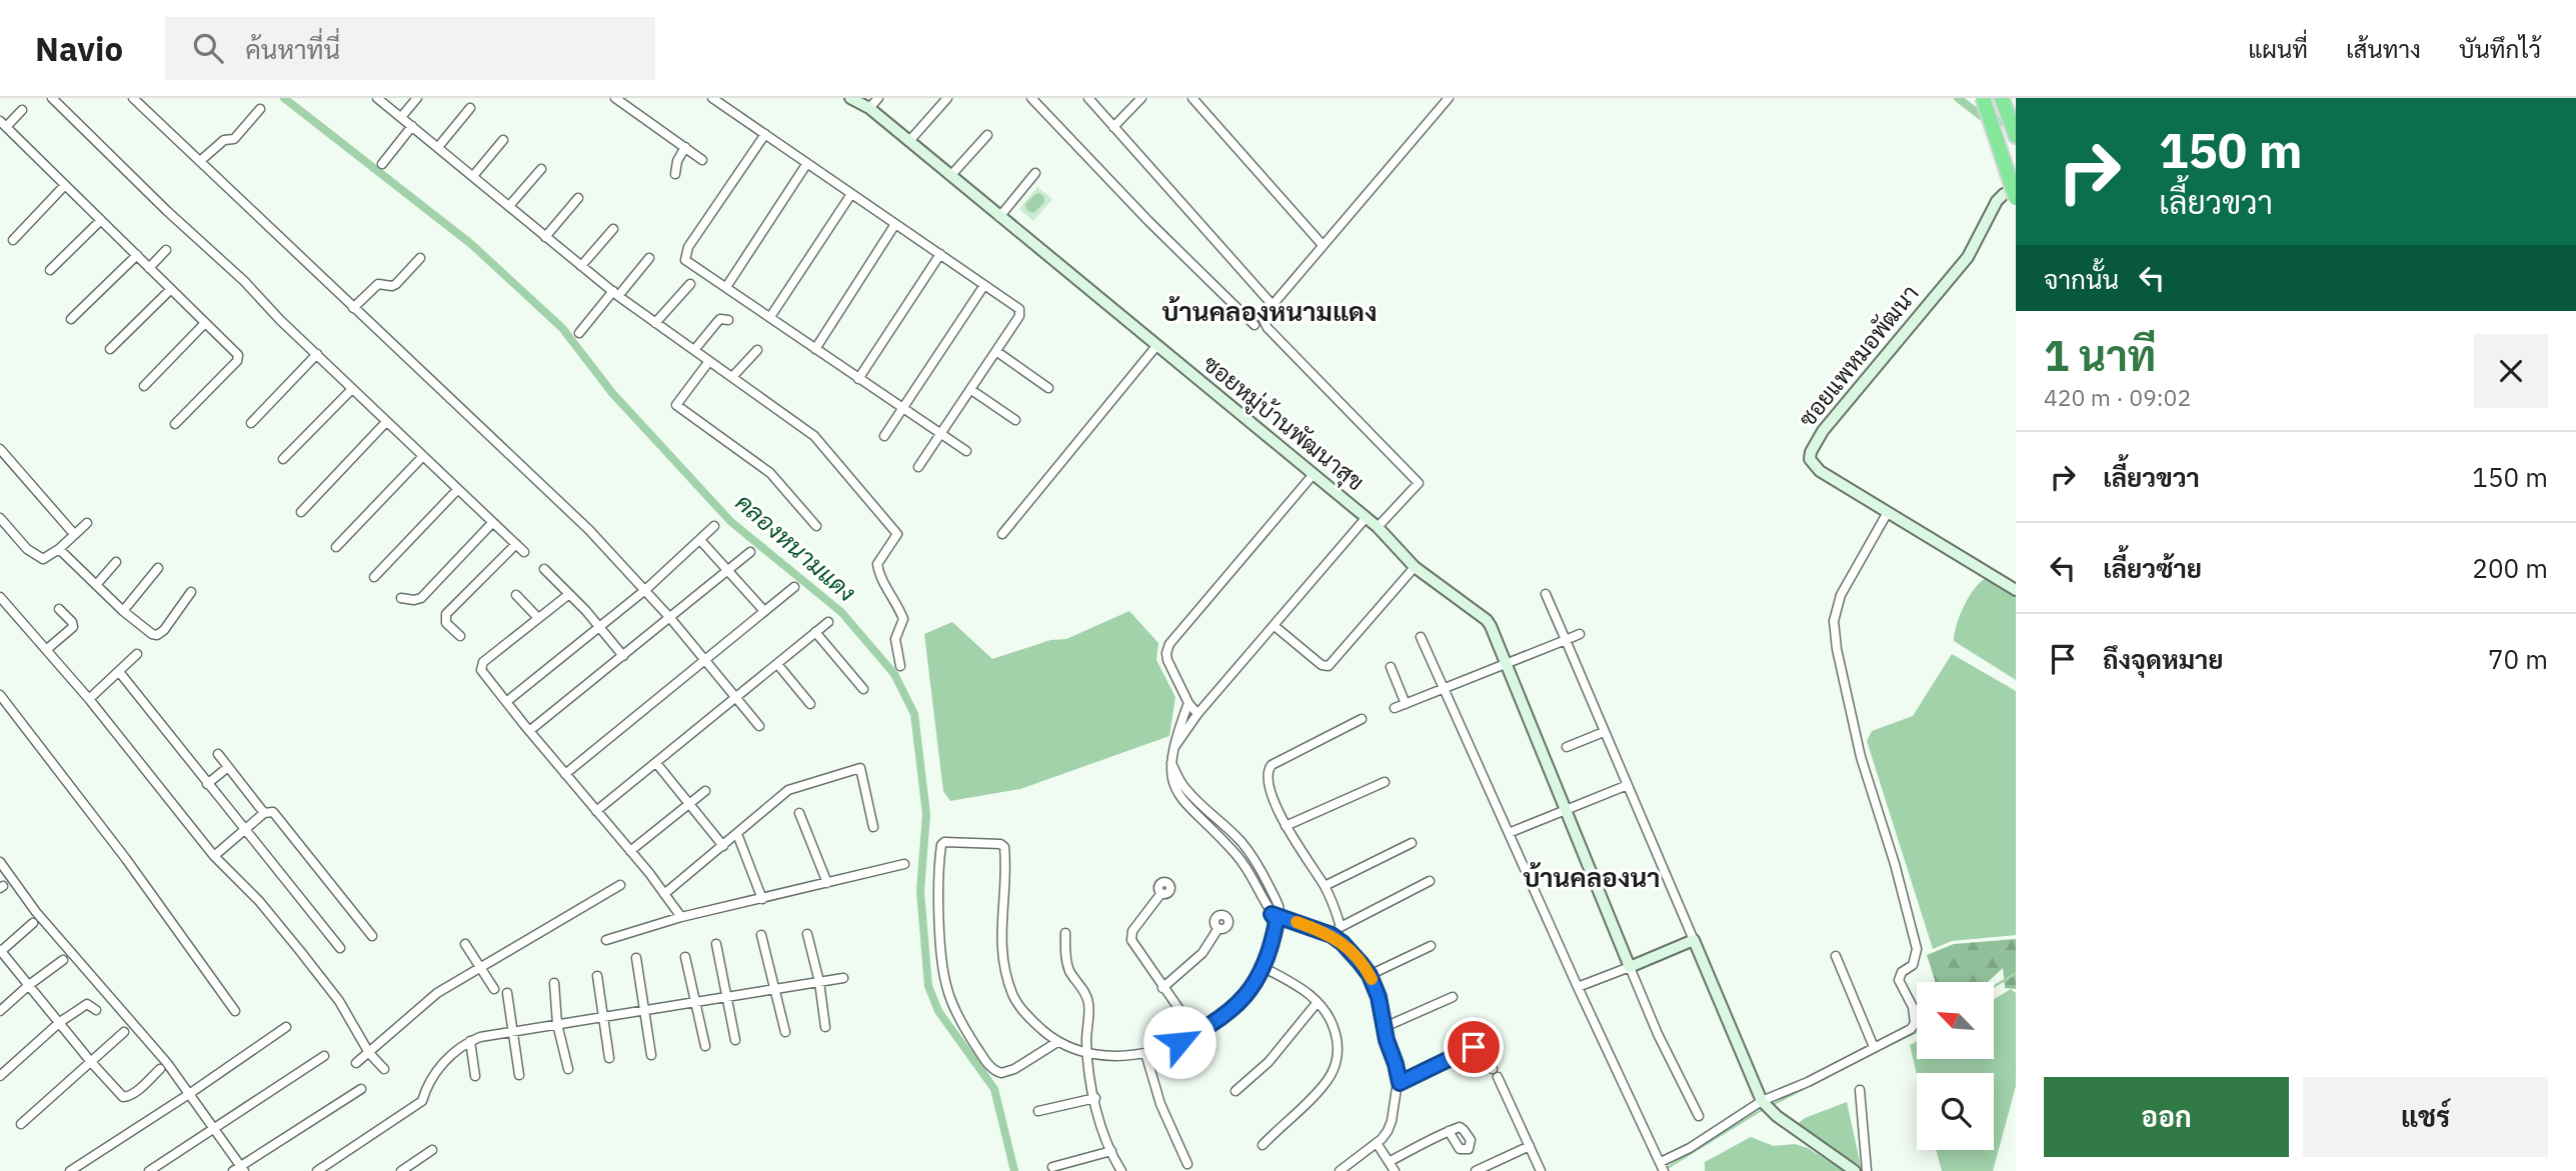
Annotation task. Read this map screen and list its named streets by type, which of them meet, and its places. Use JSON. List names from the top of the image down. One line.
{"streets":{"street":["ซอยแพหมอพัฒนา","ซอยหมู่บ้านพัฒนาสุข"]},"districts":["บ้านคลองหนามแดง","บ้านคลองนา"],"water":["คลองหนามแดง"],"north":"top left","page":{"header":"Navio","search":"ค้นหาที่นี่","nav":["แผนที่","เส้นทาง","บันทึกไว้"],"turn":["150 m","เลี้ยวขวา"],"then":"จากนั้น","heading":["1 นาที","420 m · 09:02"],"list":[{"name":"เลี้ยวขวา","value":"150 m"},{"name":"เลี้ยวซ้าย","value":"200 m"},{"name":"ถึงจุดหมาย","value":"70 m"}],"buttons":["ออก","แชร์"]}}
